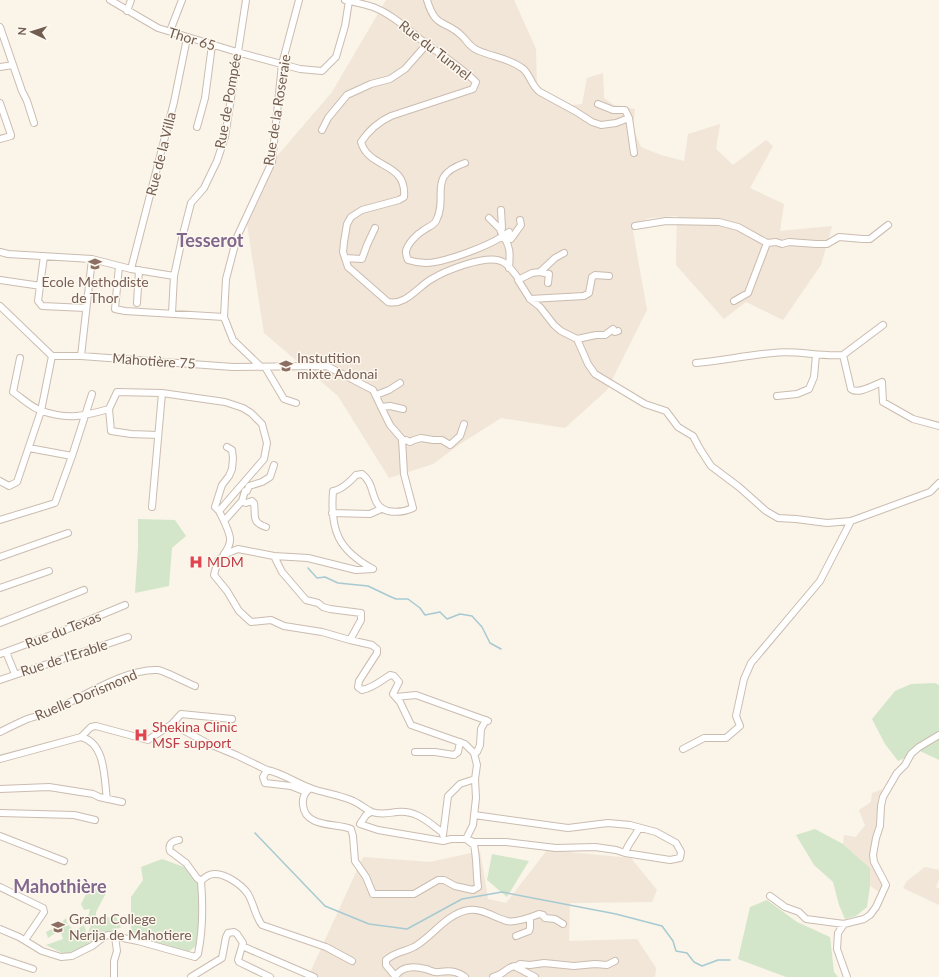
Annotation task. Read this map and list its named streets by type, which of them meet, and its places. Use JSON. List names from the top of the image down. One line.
{"streets":{"street":["Thor 65","Rue du Tunnel","Rue de Pompée","Rue de la Roseraie","Rue de la Villa","Mahotière 75","Rue du Texas","Rue de l'Erable","Ruelle Dorismond"]},"crossings":[["Thor 65","Rue du Tunnel"],["Thor 65","Rue de Pompée"],["Thor 65","Rue de la Roseraie"],["Thor 65","Rue de la Villa"],["Rue de la Roseraie","Mahotière 75"]],"districts":["Tesserot","Mahothière"],"places":{"school or university":["Ecole Methodiste de Thor","Instutition mixte Adonai","Grand College Nerija de Mahotiere"],"hospital":["MDM","Shekina Clinic MSF support"]},"north":"left"}
